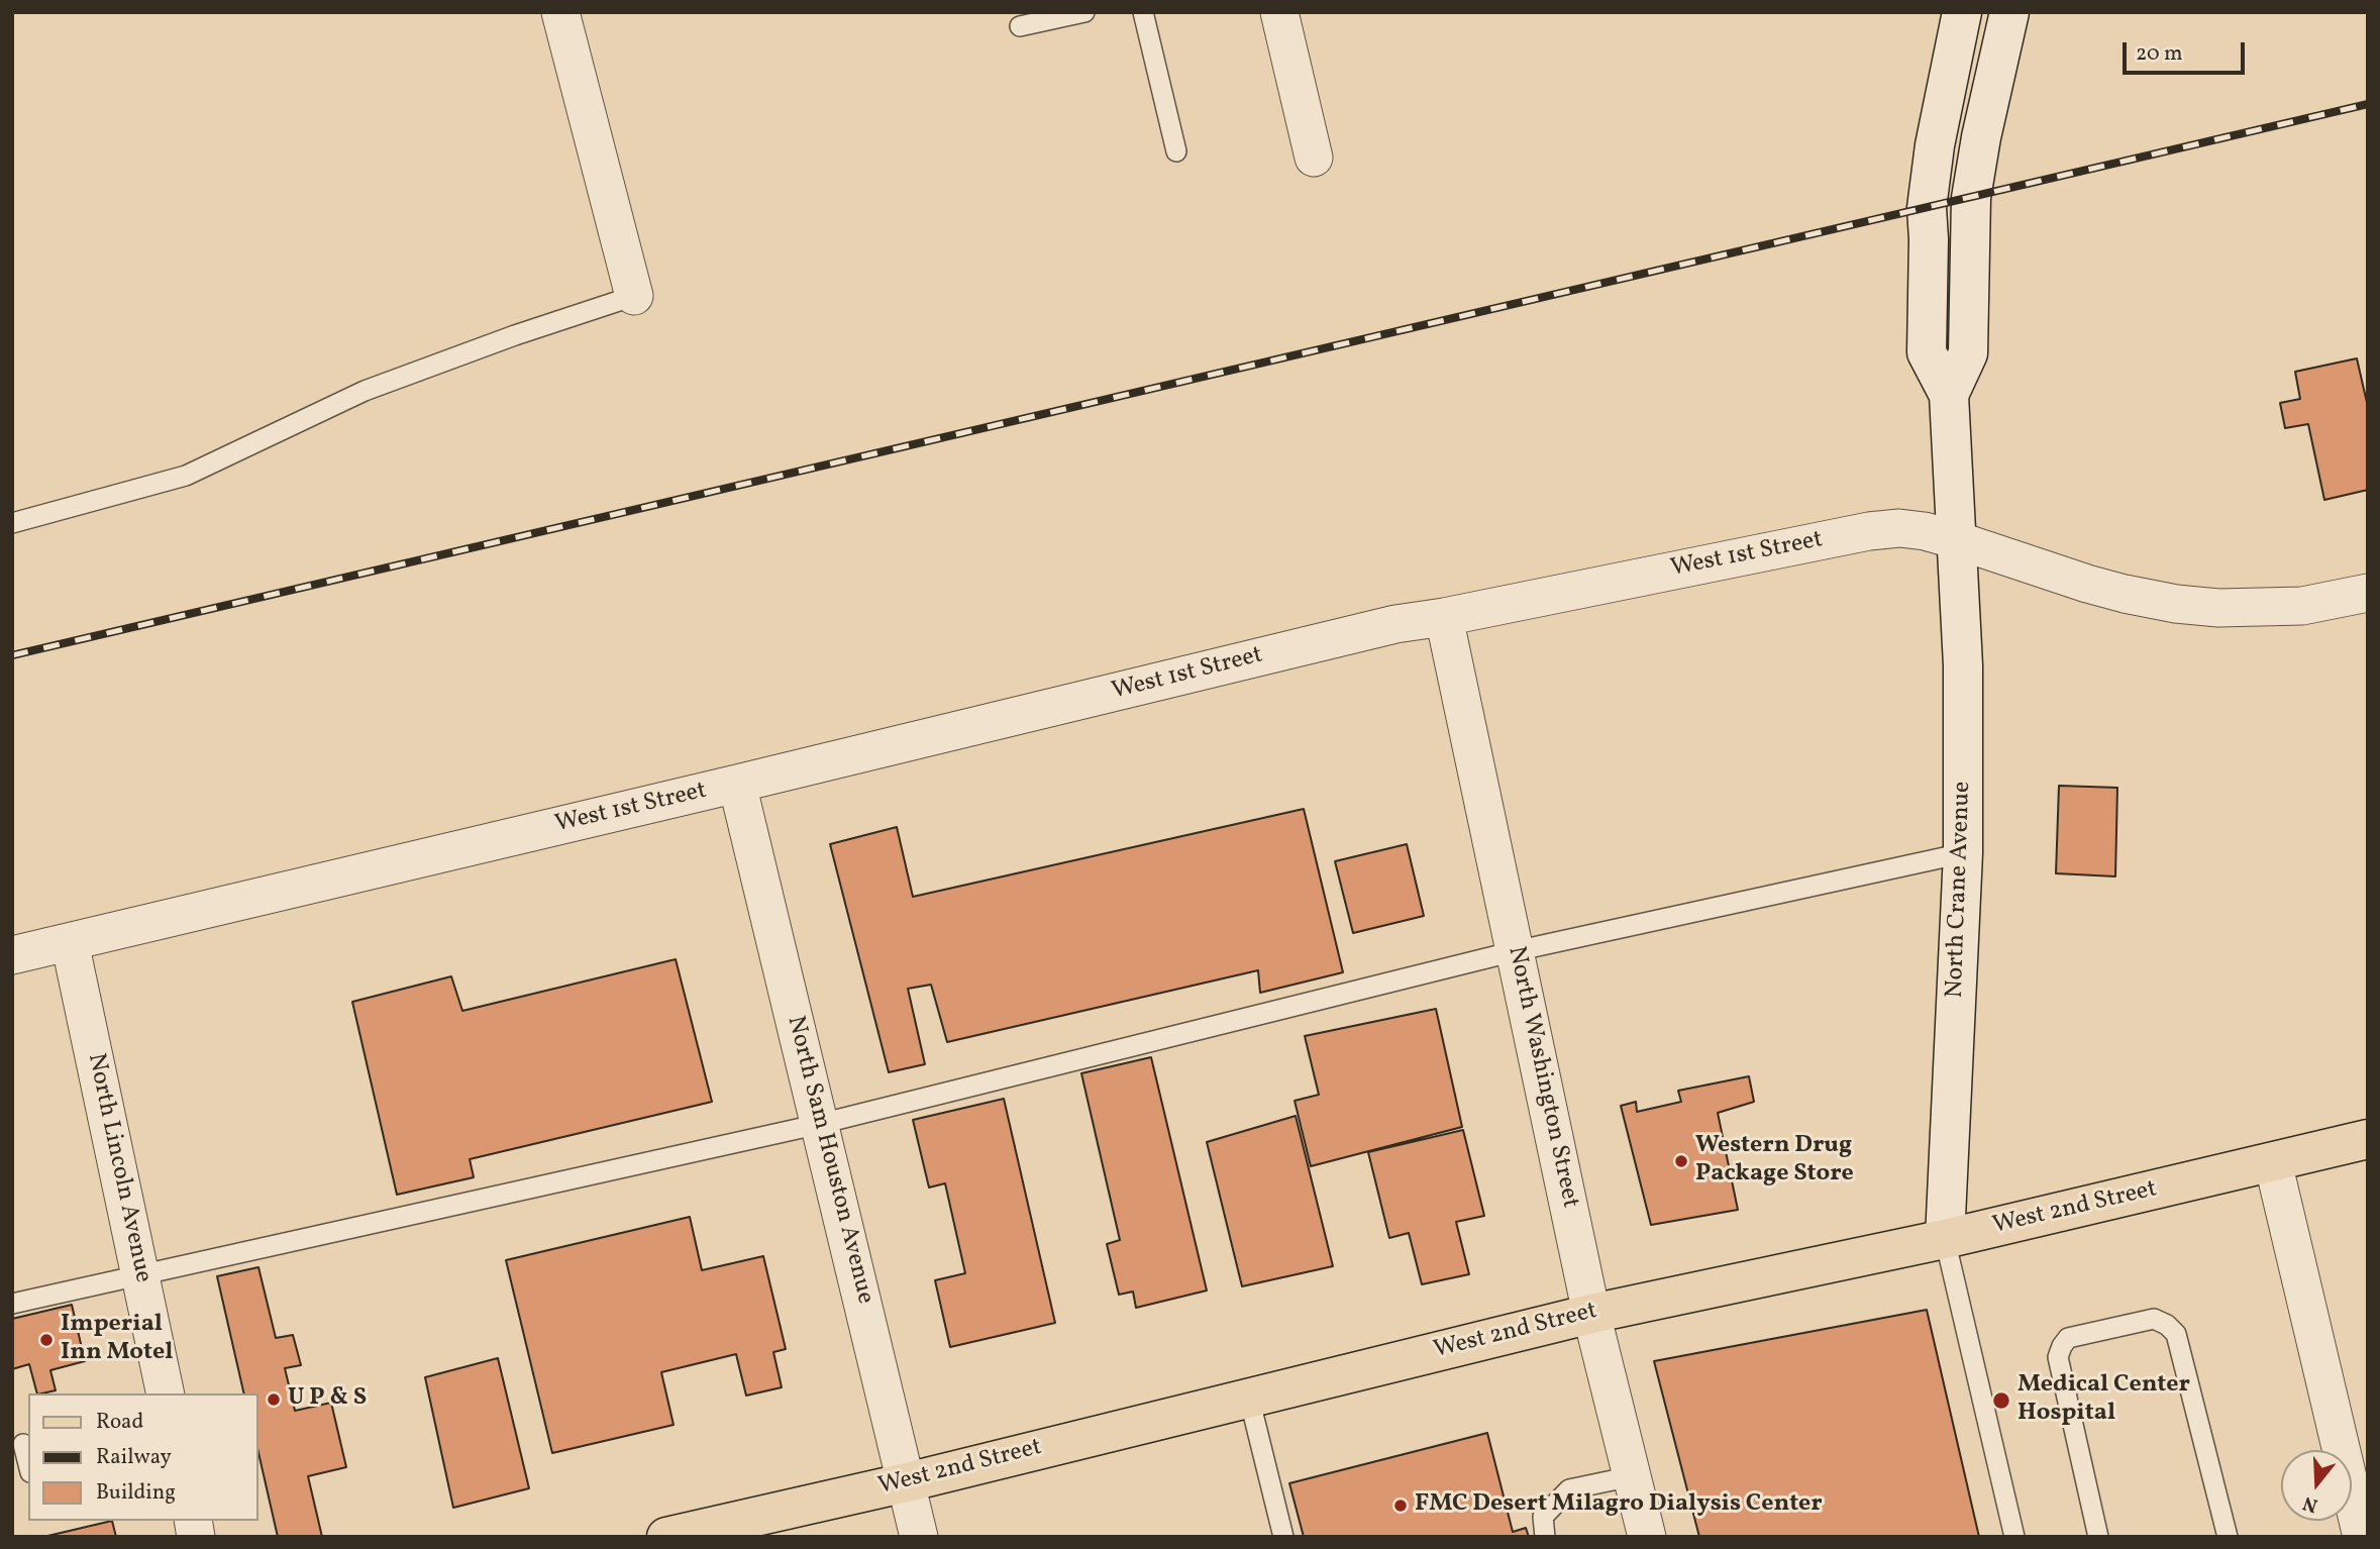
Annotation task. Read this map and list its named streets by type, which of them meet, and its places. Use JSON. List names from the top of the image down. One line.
{"streets":{"main road":["North Crane Avenue","West 2nd Street"],"street":["West 1st Street","North Washington Street","North Sam Houston Avenue","North Lincoln Avenue"]},"crossings":[["West 1st Street","North Crane Avenue"],["West 1st Street","North Washington Street"],["West 1st Street","North Sam Houston Avenue"],["West 1st Street","North Lincoln Avenue"],["North Crane Avenue","West 2nd Street"],["North Washington Street","West 2nd Street"],["North Sam Houston Avenue","West 2nd Street"]],"places":["Western Drug Package Store","Imperial Inn Motel","U P & S","Medical Center Hospital","FMC Desert Milagro Dialysis Center"],"legend":["Road","Railway","Building"],"scale_bar":"20 m","north":"bottom"}
